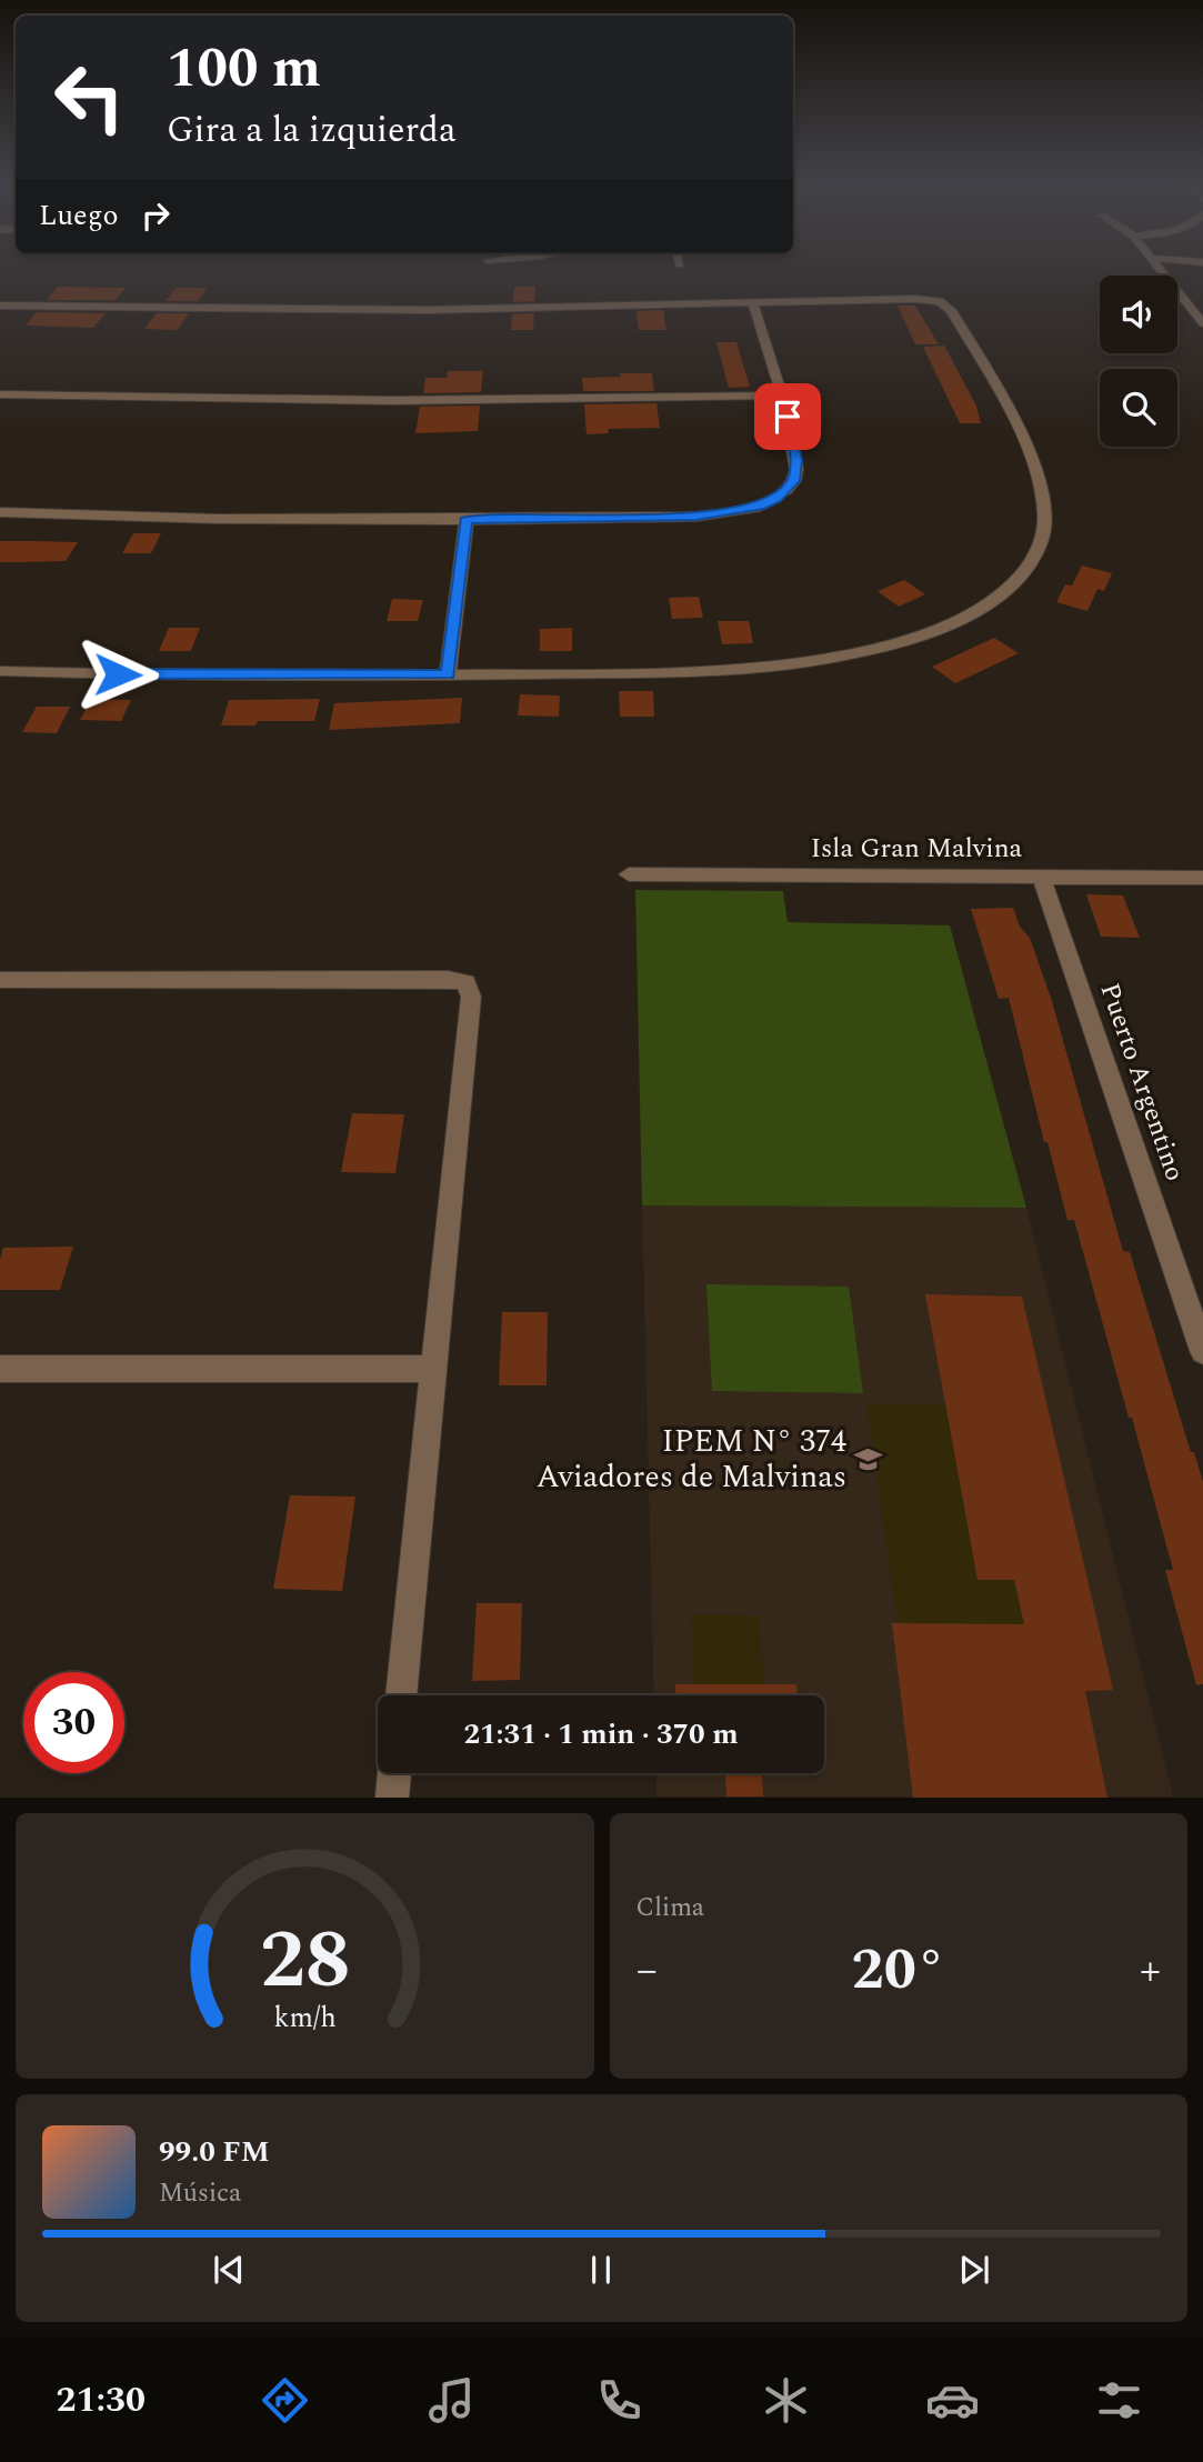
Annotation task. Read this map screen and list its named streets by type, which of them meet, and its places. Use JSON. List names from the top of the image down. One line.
{"streets":{"street":["Isla Gran Malvina","Puerto Argentino"]},"crossings":[["Isla Gran Malvina","Puerto Argentino"]],"places":{"school or university":["IPEM N° 374 Aviadores de Malvinas"]},"page":{"turn":["100 m","Gira a la izquierda"],"then":"Luego","limit":"30","trip":"21:31 · 1 min · 370 m","tile":"Clima","heat":["−","20°","+"],"song":["99.0 FM","Música"],"tabs":"21:30","gauge":["28","km/h"]}}
